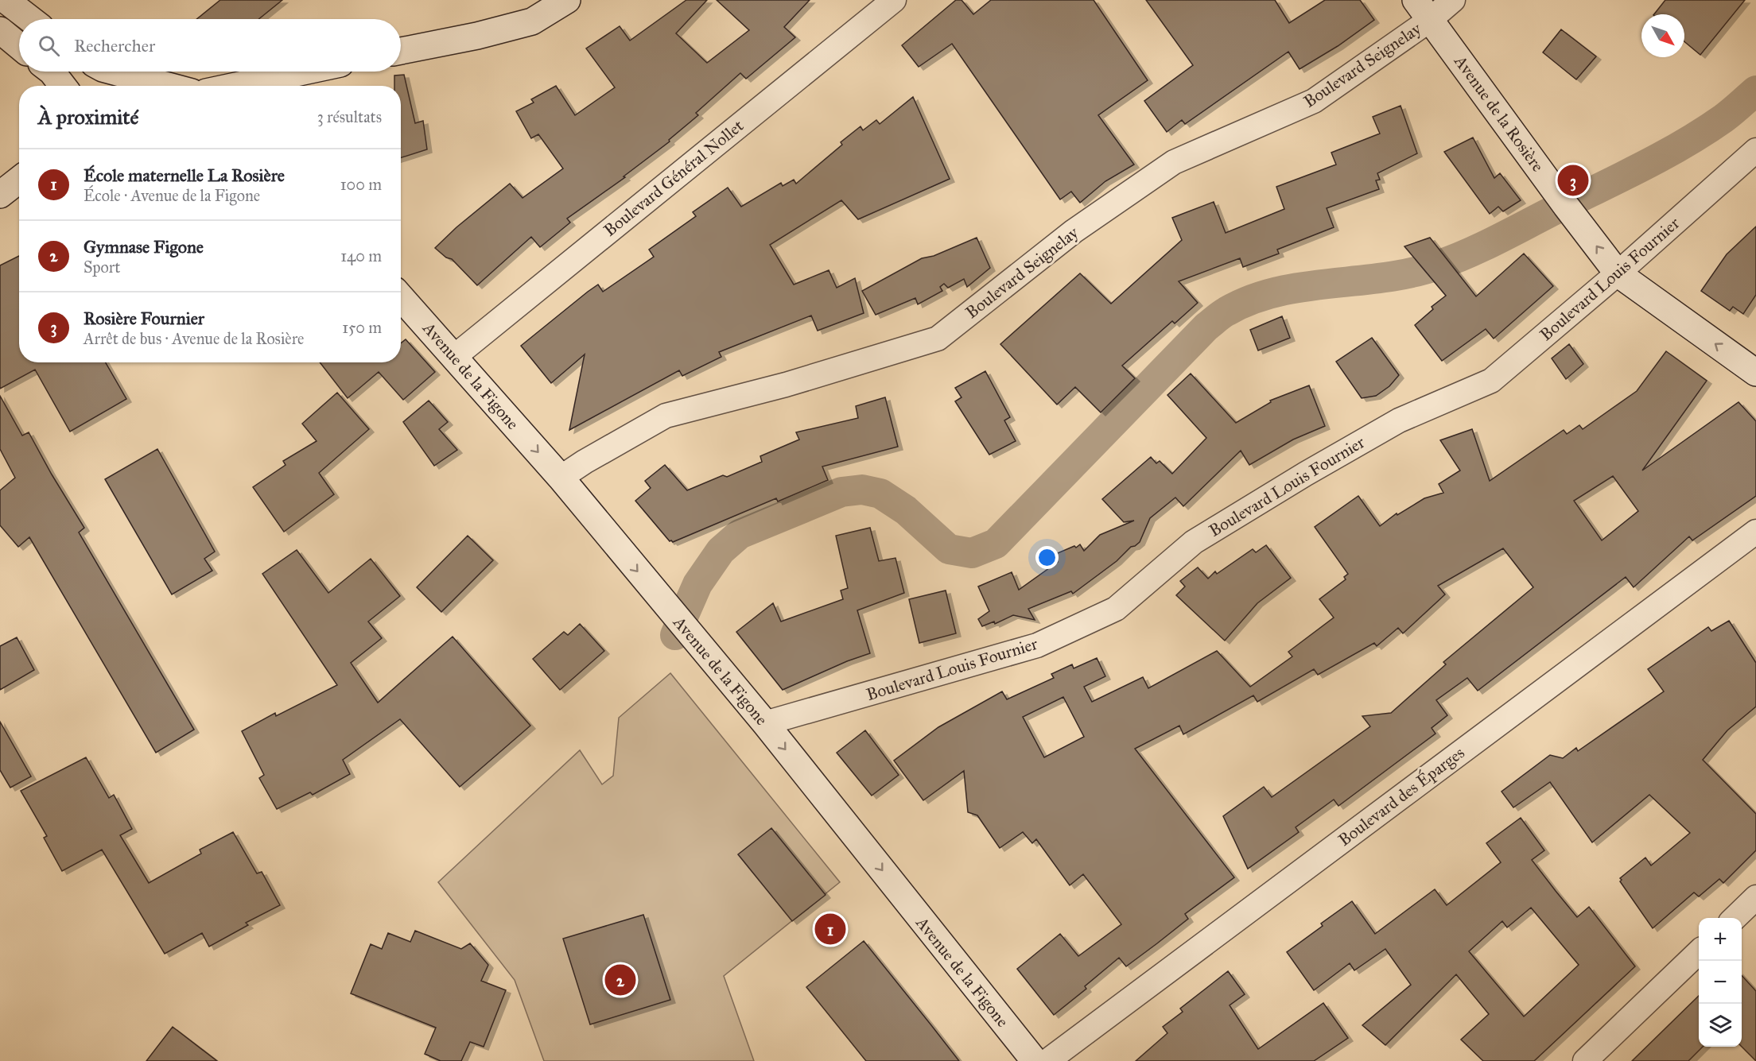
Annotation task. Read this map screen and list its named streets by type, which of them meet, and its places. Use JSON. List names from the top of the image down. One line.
{"streets":{"street":["Boulevard Seignelay","Avenue de la Rosière","Boulevard Général Nollet","Boulevard Louis Fournier","Avenue de la Figone","Boulevard des Éparges"]},"crossings":[["Boulevard Seignelay","Avenue de la Rosière"],["Boulevard Seignelay","Avenue de la Figone"],["Avenue de la Rosière","Boulevard Louis Fournier"],["Boulevard Général Nollet","Avenue de la Figone"],["Boulevard Louis Fournier","Avenue de la Figone"]],"one_way":["Avenue de la Rosière","Avenue de la Figone"],"north":"bottom right","page":{"search":"Rechercher","heading":["À proximité","3 résultats"],"list":[{"mark":"1","name":"École maternelle La Rosière","note":"École · Avenue de la Figone","value":"100 m"},{"mark":"2","name":"Gymnase Figone","note":"Sport","value":"140 m"},{"mark":"3","name":"Rosière Fournier","note":"Arrêt de bus · Avenue de la Rosière","value":"150 m"}],"pins":["3","1","2"],"map_buttons":["+","−"]}}
